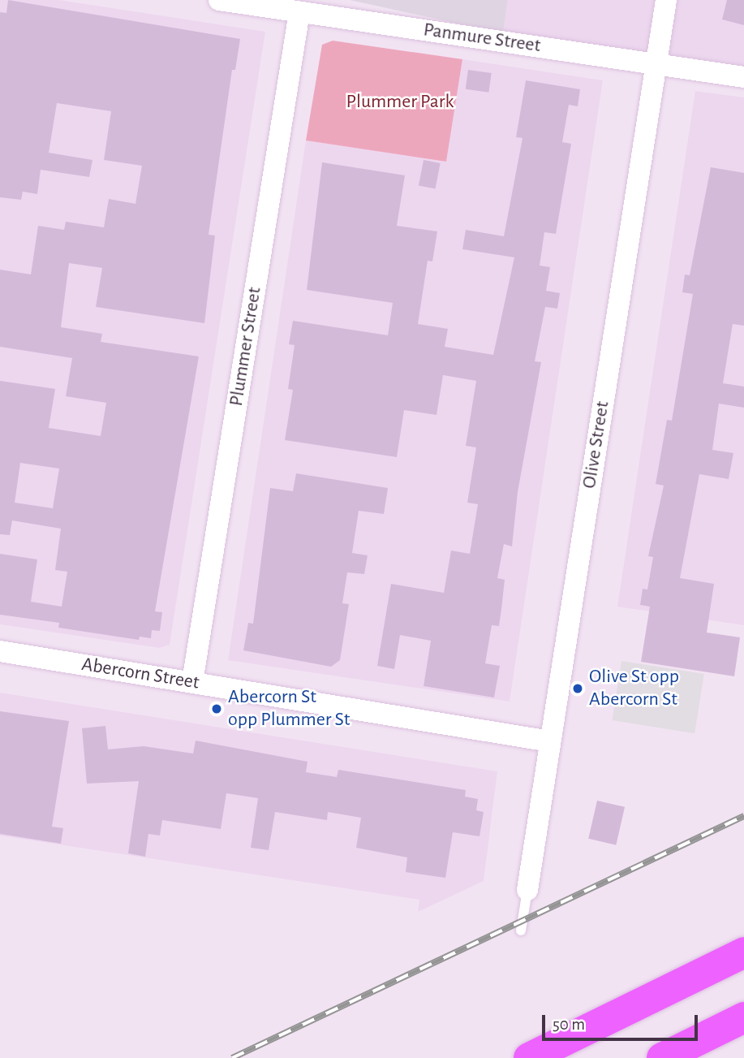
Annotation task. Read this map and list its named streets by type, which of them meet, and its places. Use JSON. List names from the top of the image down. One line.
{"streets":{"street":["Panmure Street","Plummer Street","Olive Street","Abercorn Street"]},"crossings":[["Panmure Street","Plummer Street"],["Panmure Street","Olive Street"],["Plummer Street","Abercorn Street"],["Olive Street","Abercorn Street"]],"parks":["Plummer Park"],"places":["Olive St opp Abercorn St","Abercorn St opp Plummer St"],"scale_bar":"50 m"}
